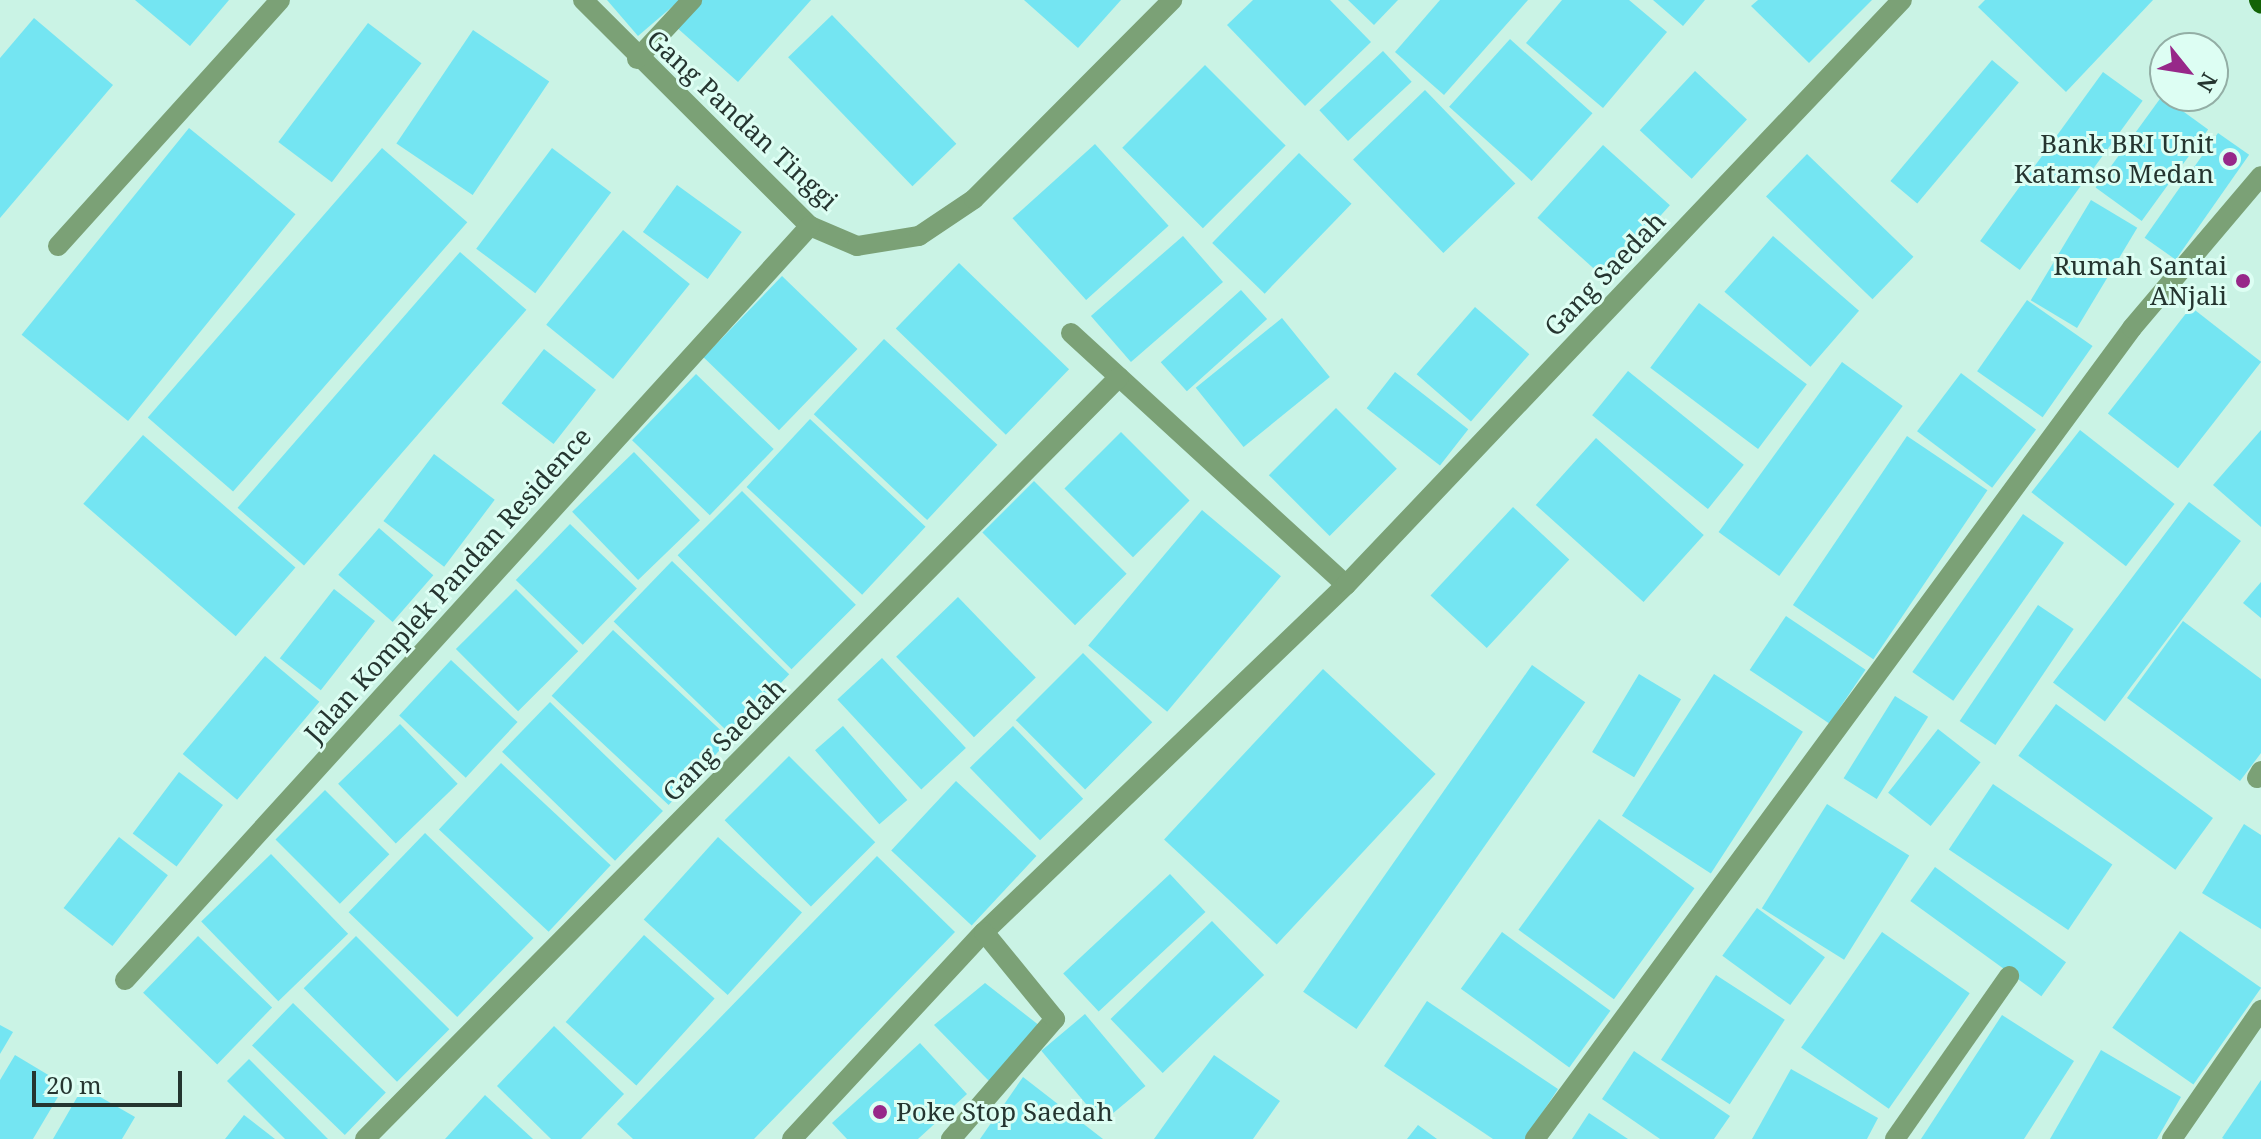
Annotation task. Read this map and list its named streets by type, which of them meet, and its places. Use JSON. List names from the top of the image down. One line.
{"streets":{"street":["Gang Pandan Tinggi","Gang Saedah","Jalan Komplek Pandan Residence"]},"crossings":[["Gang Pandan Tinggi","Jalan Komplek Pandan Residence"]],"places":["Bank BRI Unit Katamso Medan","Rumah Santai ANjali","Poke Stop Saedah"],"scale_bar":"20 m","north":"bottom right"}
